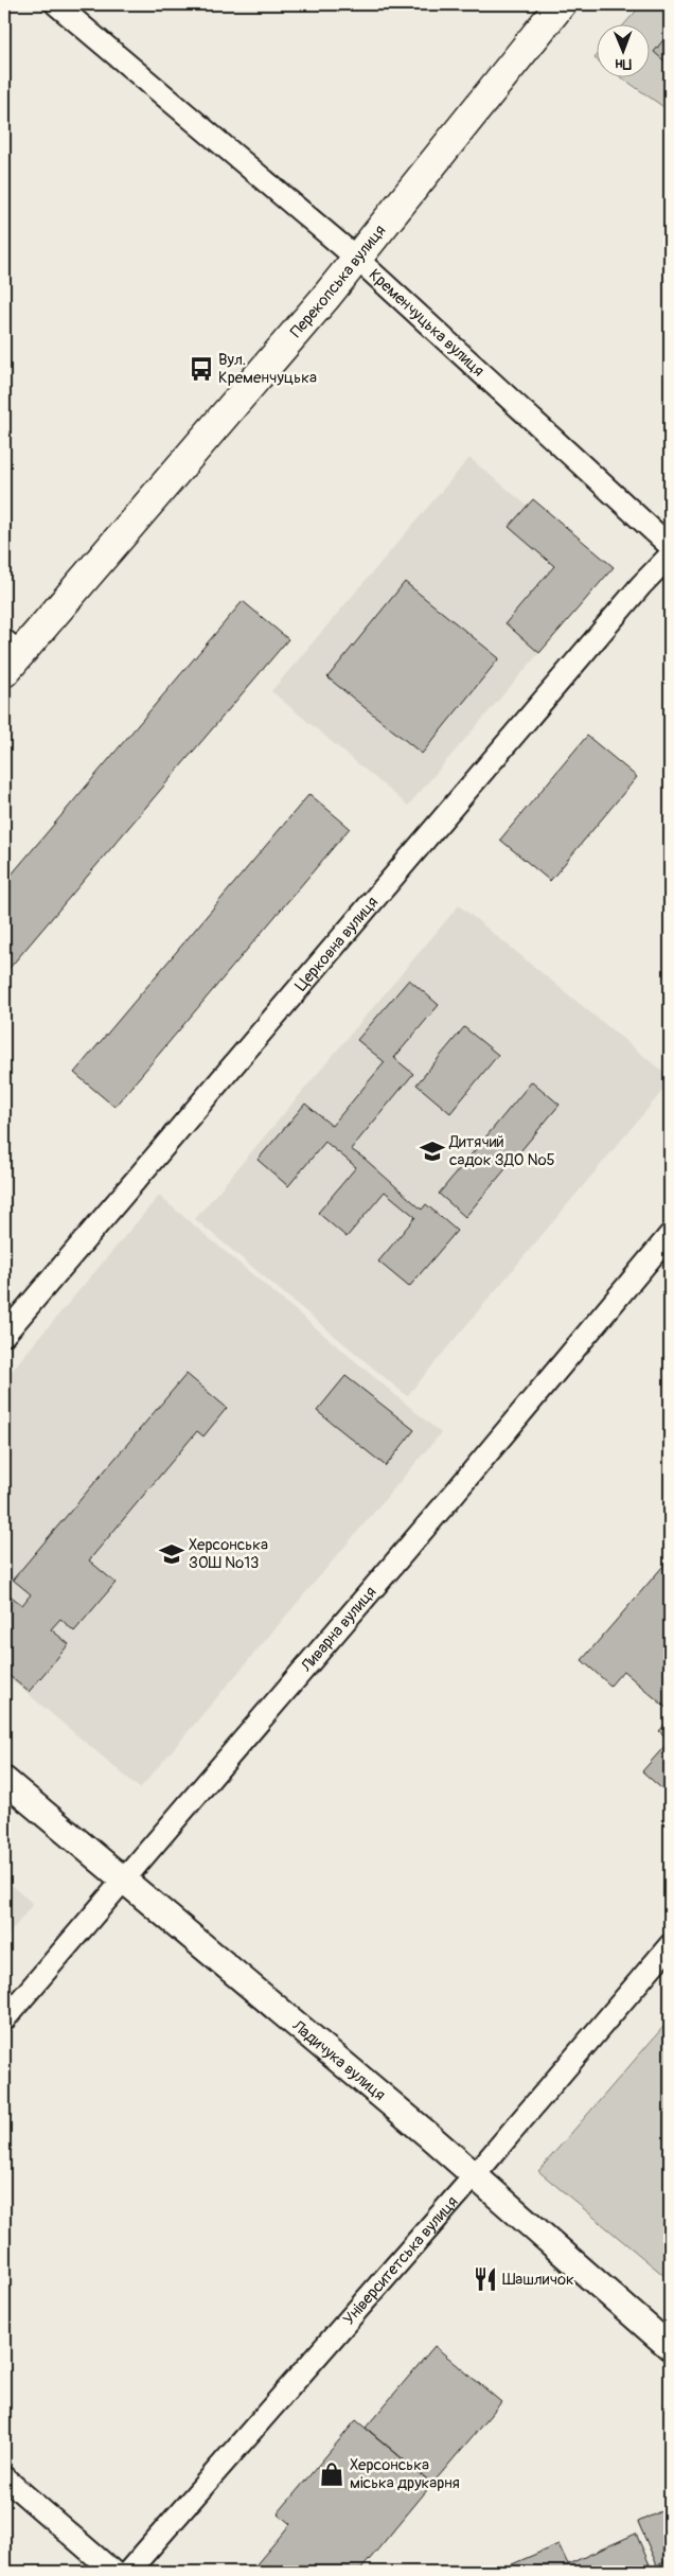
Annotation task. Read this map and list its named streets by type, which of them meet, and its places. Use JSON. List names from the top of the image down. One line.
{"streets":{"main road":["Перекопська вулиця"],"street":["Кременчуцька вулиця","Церковна вулиця","Ливарна вулиця","Ладичука вулиця","Університетська вулиця"]},"crossings":[["Перекопська вулиця","Кременчуцька вулиця"],["Ливарна вулиця","Ладичука вулиця"],["Ладичука вулиця","Університетська вулиця"]],"places":{"bus stop":["Вул. Кременчуцька"],"school or university":["Дитячий садок ЗДО №5","Херсонська ЗОШ №13"],"restaurant":["Шашличок"],"shop":["Херсонська міська друкарня"]},"north":"bottom"}
